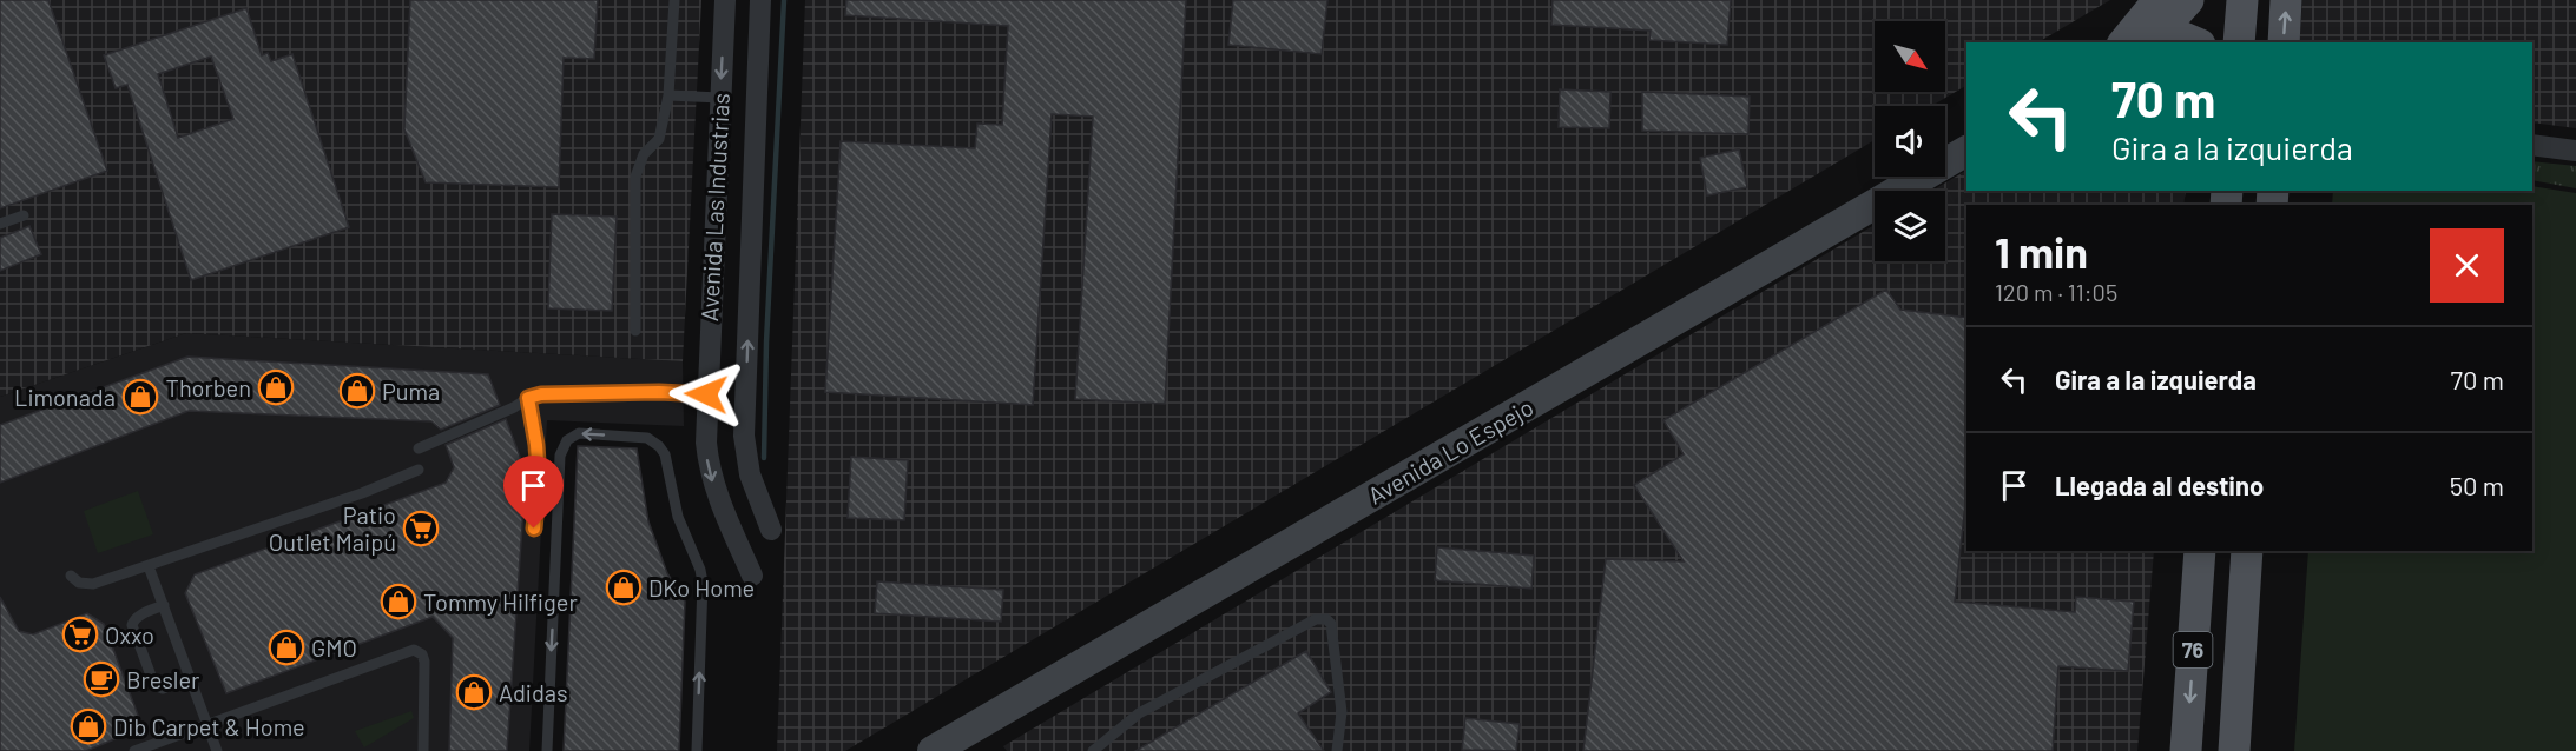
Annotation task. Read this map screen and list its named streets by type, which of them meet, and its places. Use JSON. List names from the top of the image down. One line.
{"streets":{"main road":["Avenida Lo Espejo","76"],"street":["Avenida Las Industrias"]},"places":{"shop":["Thorben","Puma","Limonada","DKo Home","Tommy Hilfiger","GMO","Adidas","Dib Carpet & Home"],"supermarket":["Patio Outlet Maipú","Oxxo"],"cafe":["Bresler"]},"north":"bottom right","page":{"turn":["70 m","Gira a la izquierda"],"heading":["1 min","120 m · 11:05"],"list":[{"name":"Gira a la izquierda","value":"70 m"},{"name":"Llegada al destino","value":"50 m"}]}}
